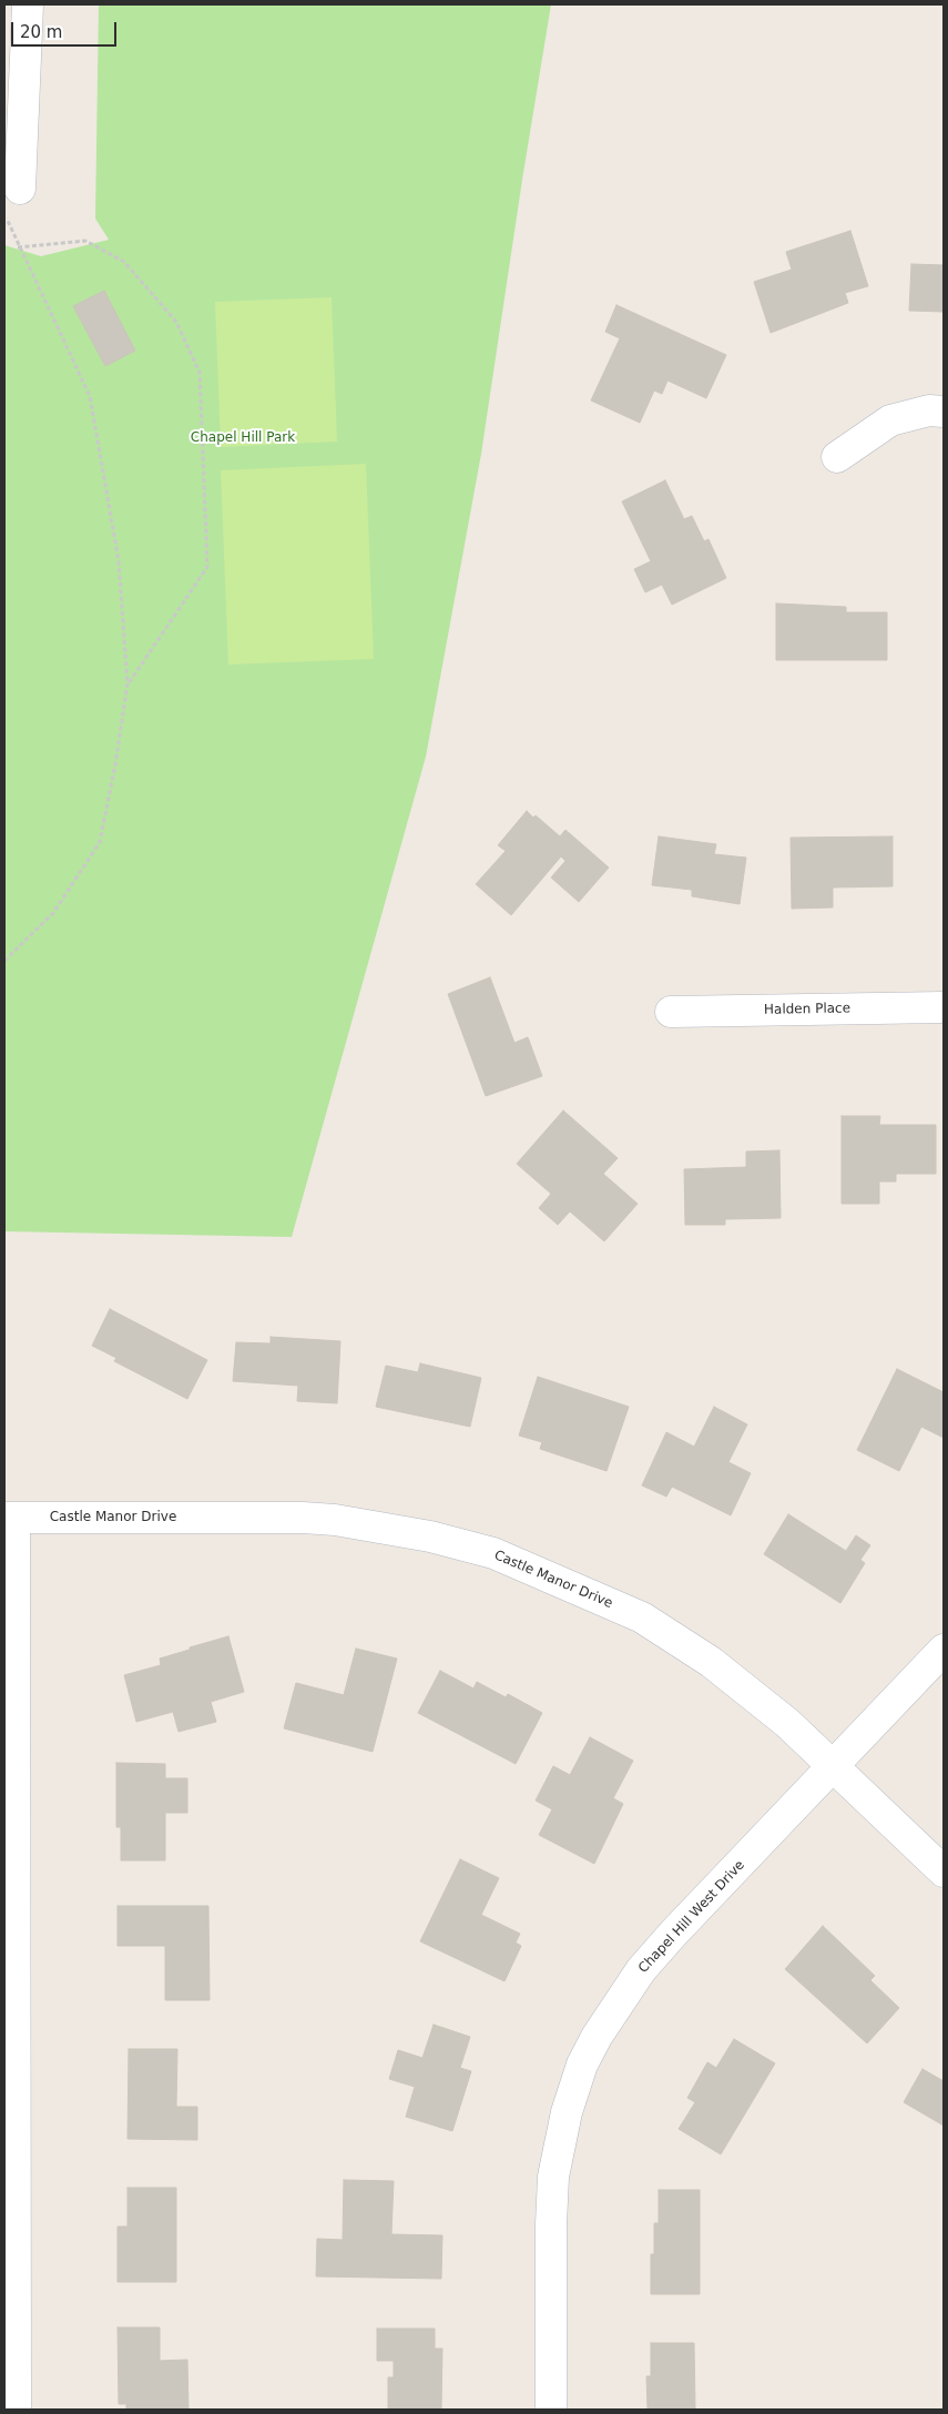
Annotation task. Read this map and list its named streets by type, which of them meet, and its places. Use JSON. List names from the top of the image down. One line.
{"streets":{"street":["Halden Place","Castle Manor Drive","Chapel Hill West Drive"]},"crossings":[["Castle Manor Drive","Chapel Hill West Drive"]],"parks":["Chapel Hill Park"],"scale_bar":"20 m"}
